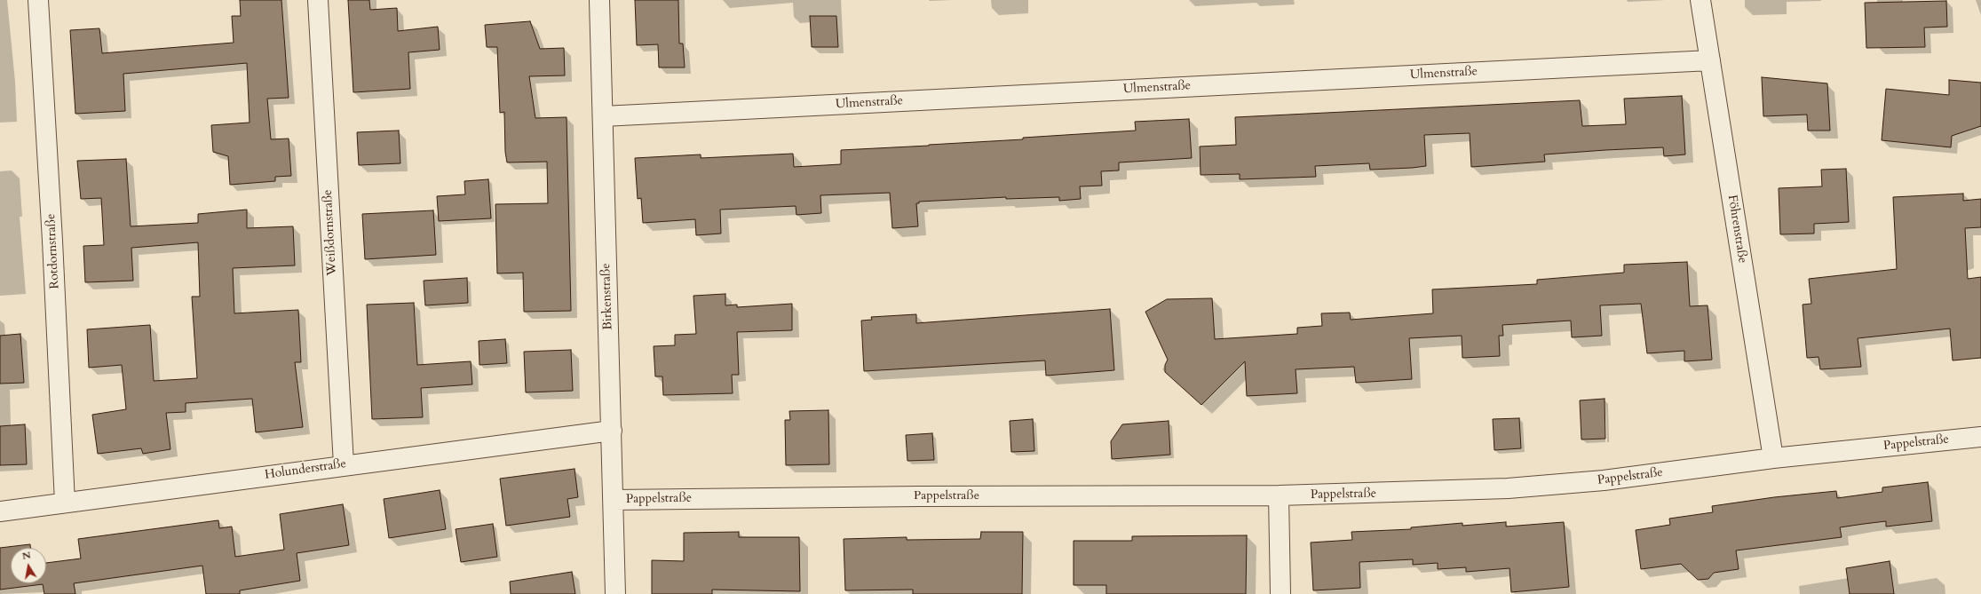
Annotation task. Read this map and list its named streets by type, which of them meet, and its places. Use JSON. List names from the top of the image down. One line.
{"streets":{"street":["Ulmenstraße","Föhrenstraße","Weißdornstraße","Rotdornstraße","Birkenstraße","Pappelstraße","Holunderstraße"]},"crossings":[["Ulmenstraße","Föhrenstraße"],["Ulmenstraße","Birkenstraße"],["Föhrenstraße","Pappelstraße"],["Weißdornstraße","Holunderstraße"],["Rotdornstraße","Holunderstraße"],["Birkenstraße","Pappelstraße"],["Birkenstraße","Holunderstraße"]],"north":"top"}
